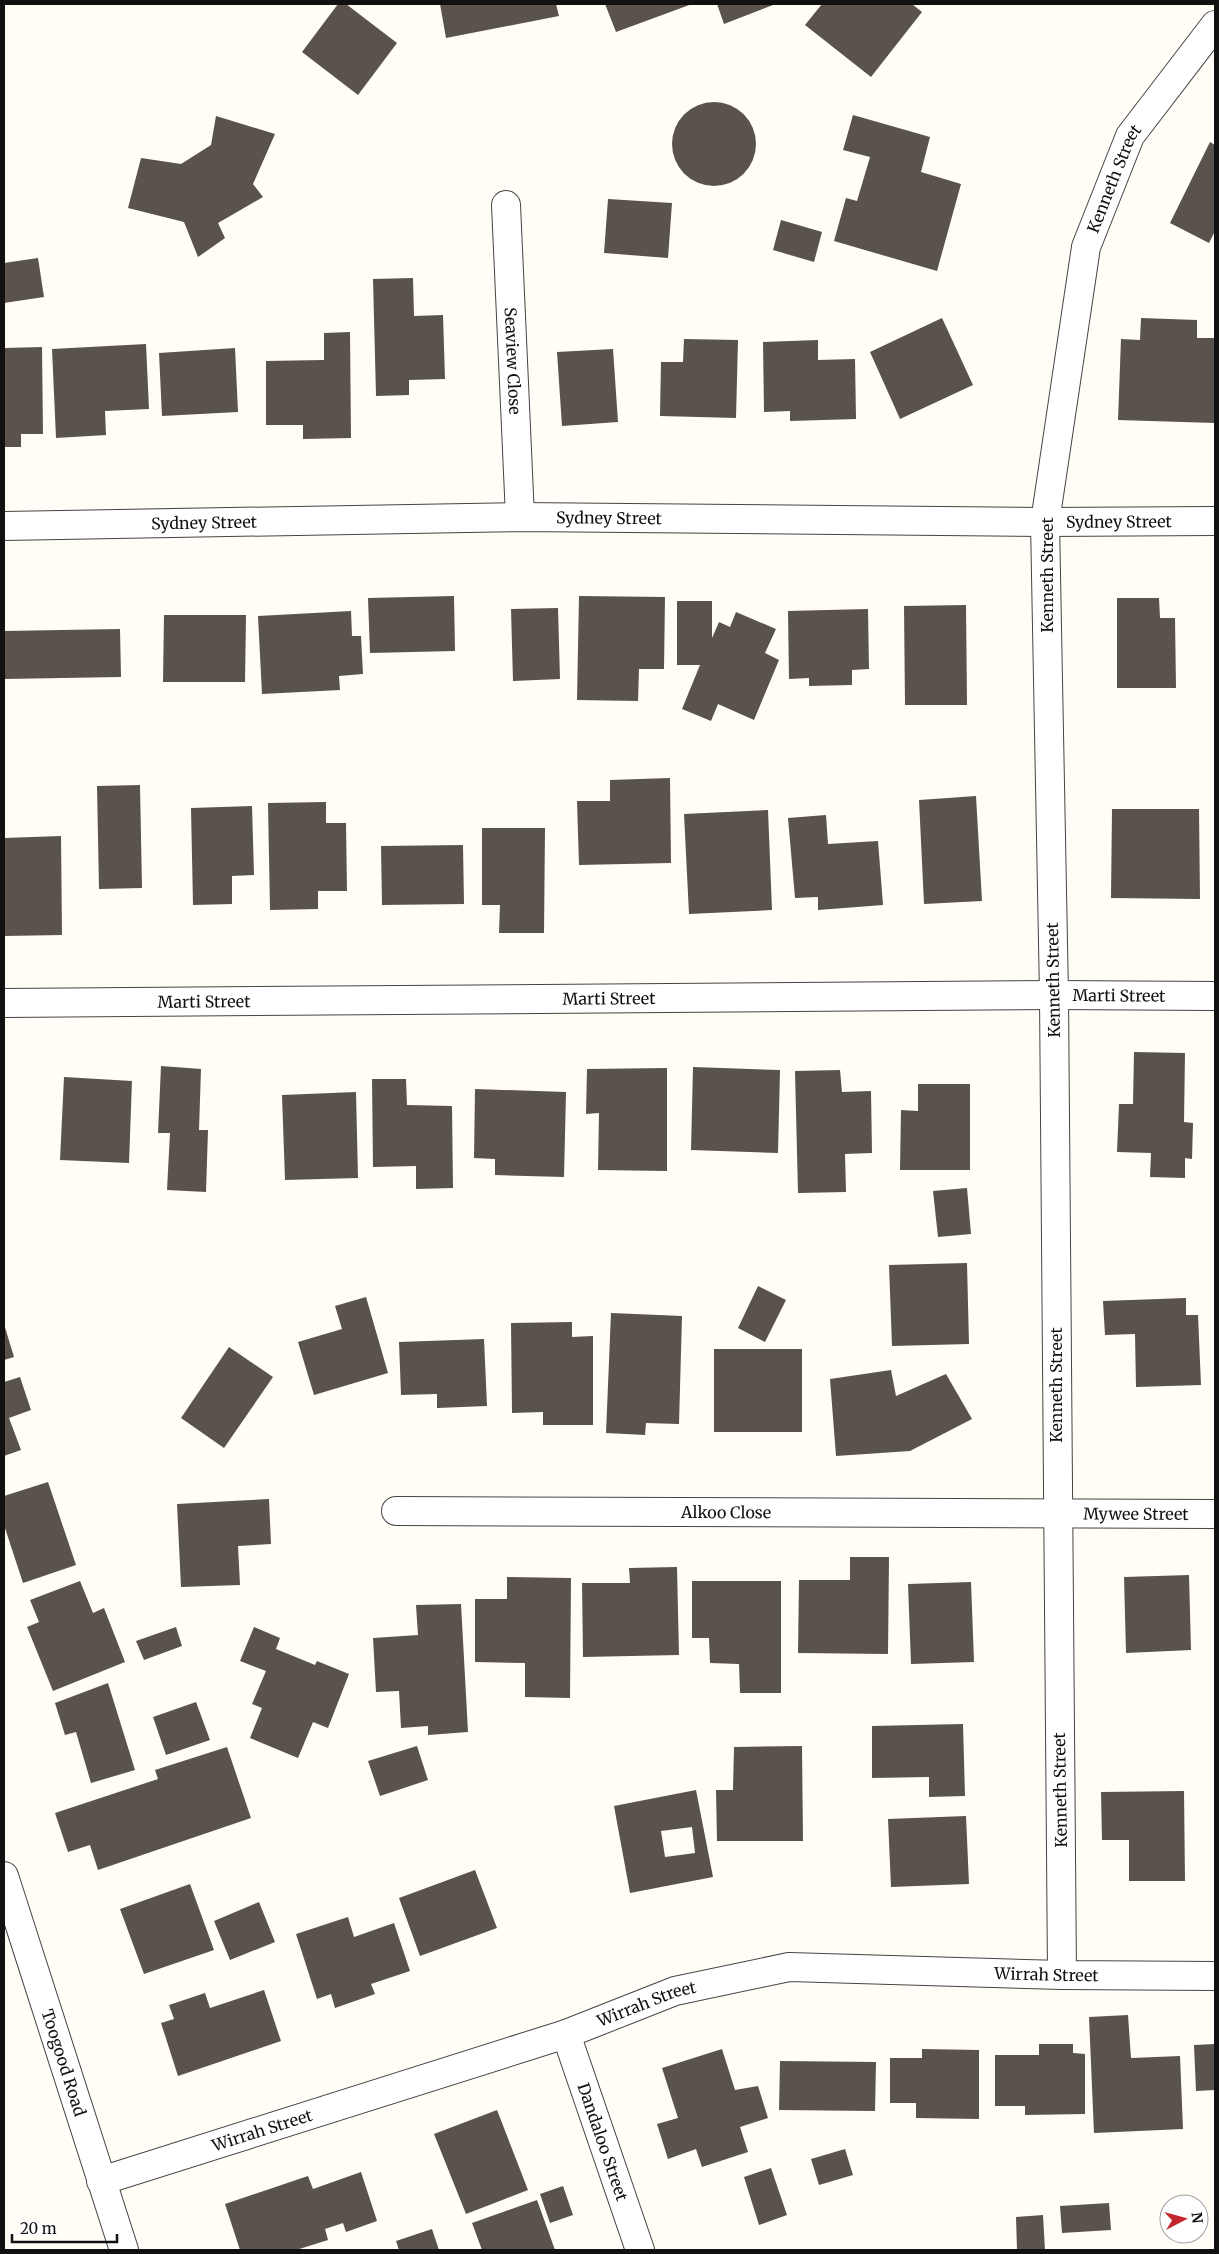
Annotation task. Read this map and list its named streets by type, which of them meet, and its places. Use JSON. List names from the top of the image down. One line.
{"streets":{"street":["Kenneth Street","Seaview Close","Sydney Street","Marti Street","Alkoo Close","Mywee Street","Wirrah Street","Toogood Road","Dandaloo Street"]},"crossings":[["Kenneth Street","Sydney Street"],["Kenneth Street","Marti Street"],["Kenneth Street","Alkoo Close"],["Kenneth Street","Mywee Street"],["Kenneth Street","Wirrah Street"],["Seaview Close","Sydney Street"],["Alkoo Close","Mywee Street"],["Wirrah Street","Toogood Road"],["Wirrah Street","Dandaloo Street"]],"scale_bar":"20 m","north":"right"}
